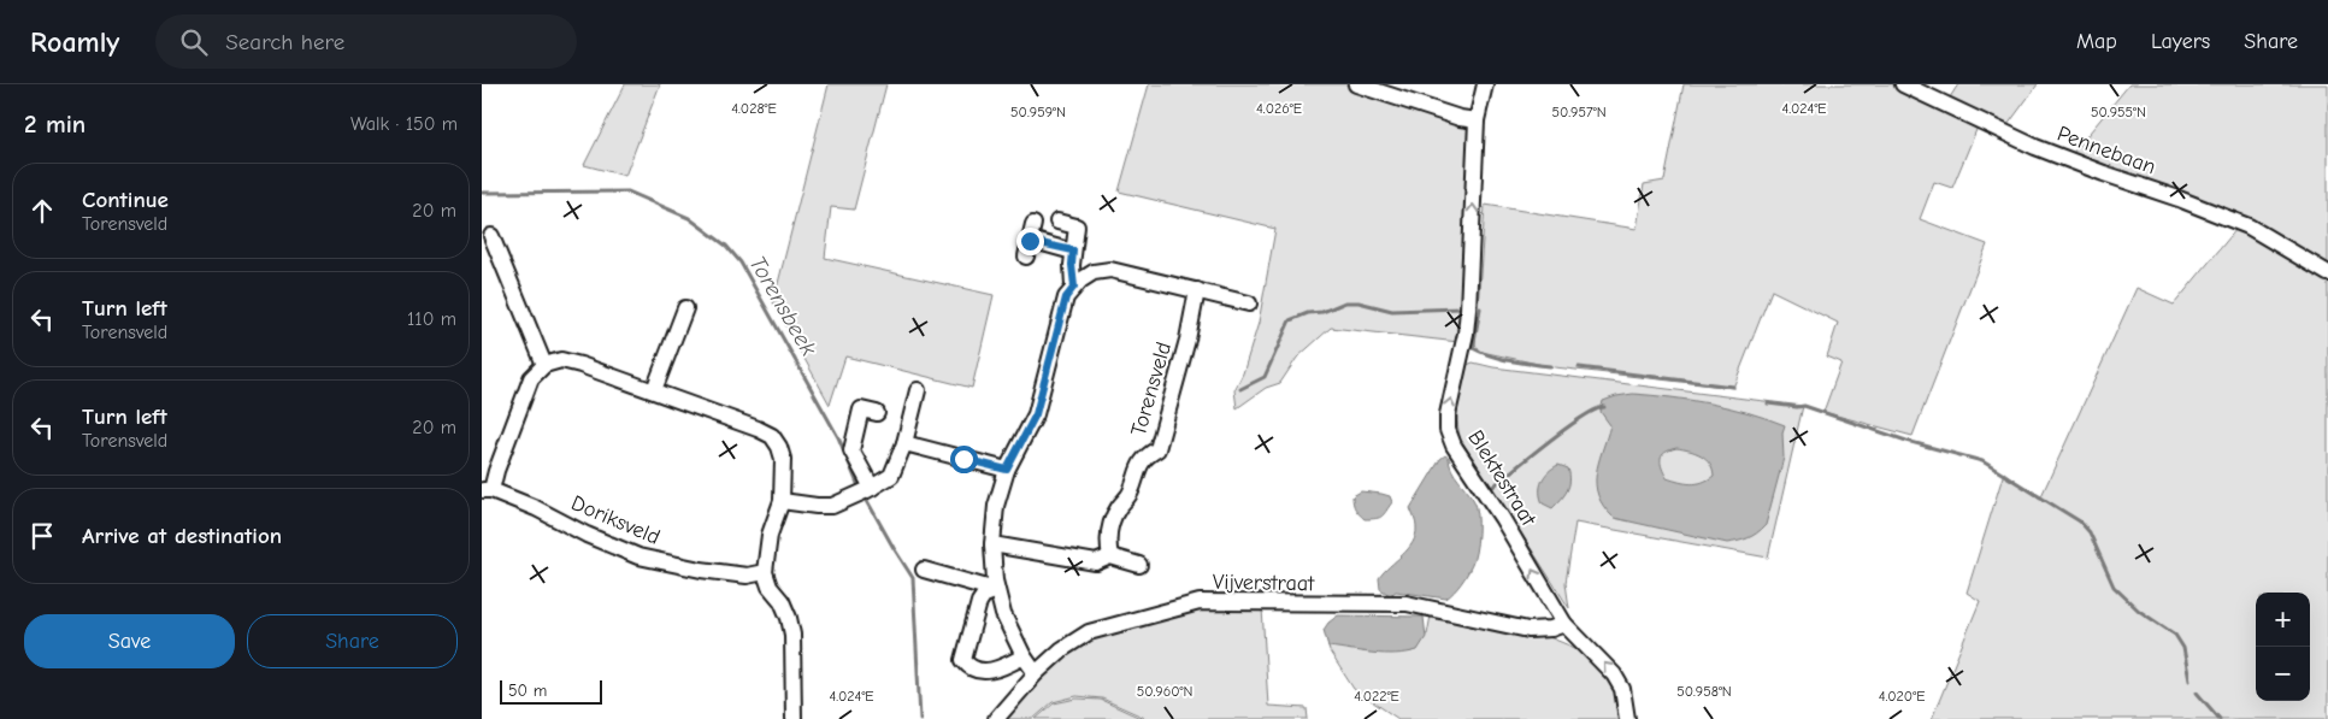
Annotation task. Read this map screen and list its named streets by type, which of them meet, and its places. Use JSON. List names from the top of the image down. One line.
{"streets":{"street":["Pennebaan","Torensveld","Blektestraat","Doriksveld","Vijverstraat"]},"crossings":[["Blektestraat","Vijverstraat"]],"one_way":["Blektestraat"],"water":["Torensbeek"],"scale_bar":"50 m","page":{"header":"Roamly","search":"Search here","nav":["Map","Layers","Share"],"heading":["2 min","Walk · 150 m"],"list":[["Continue","Torensveld","20 m"],["Turn left","Torensveld","110 m"],["Turn left","Torensveld","20 m"],"Arrive at destination"],"map_buttons":["+","−"],"buttons":["Save","Share"],"scale":"50 m"},"coordinates":["4.028°E","4.026°E","4.024°E","50.955°N","50.959°N","50.957°N","50.960°N","50.958°N","4.022°E","4.020°E"]}
